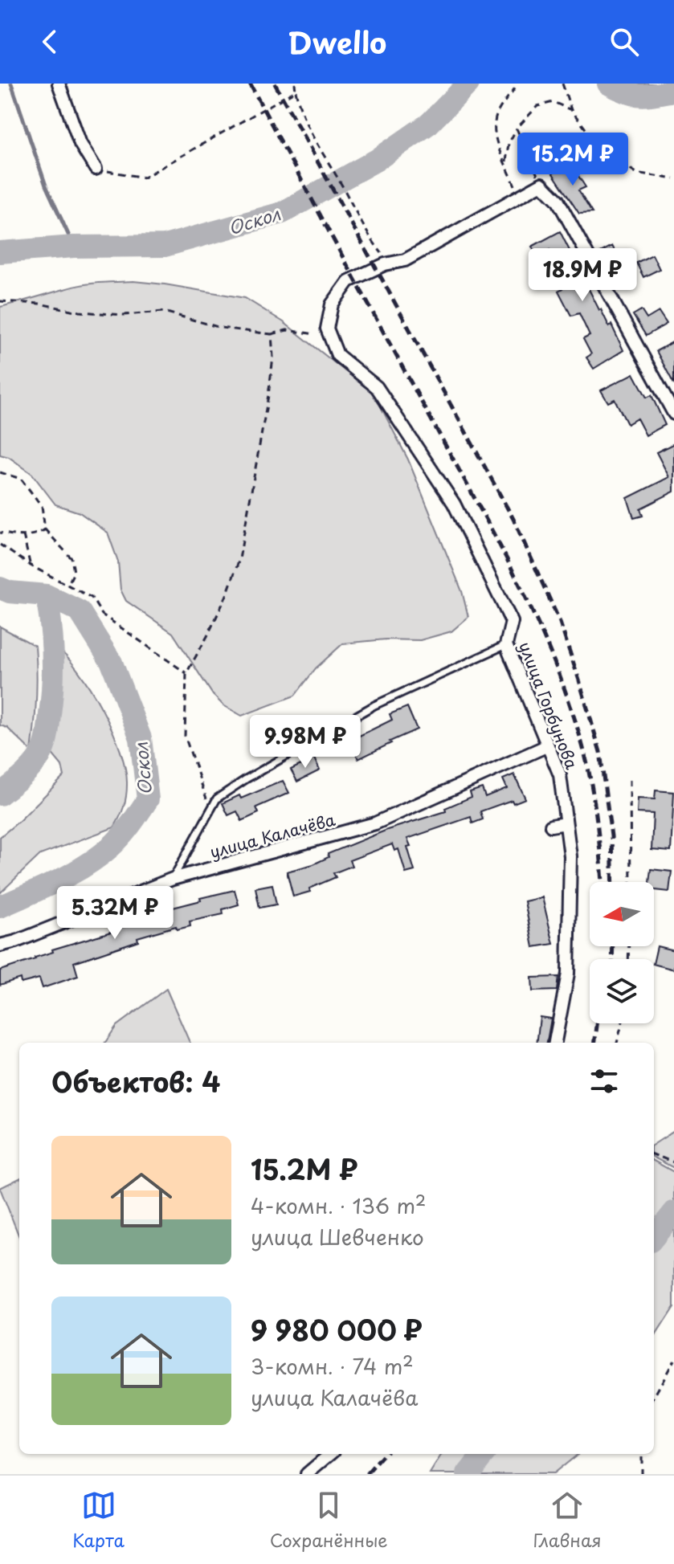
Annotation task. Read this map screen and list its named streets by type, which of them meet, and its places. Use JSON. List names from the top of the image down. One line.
{"streets":{"street":["улица Горбунова","улица Калачёва"]},"crossings":[["улица Горбунова","улица Калачёва"]],"water":["Оскол"],"north":"left","page":{"header":"Dwello","price":["15.2M ₽","18.9M ₽","9.98M ₽","5.32M ₽"],"heading":"Объектов: 4","list":[{"name":"15.2M ₽","note":"4-комн. · 136 m² · улица Шевченко"},{"name":"9 980 000 ₽","note":"3-комн. · 74 m² · улица Калачёва"}],"tabs":["Карта","Сохранённые","Главная"]}}
